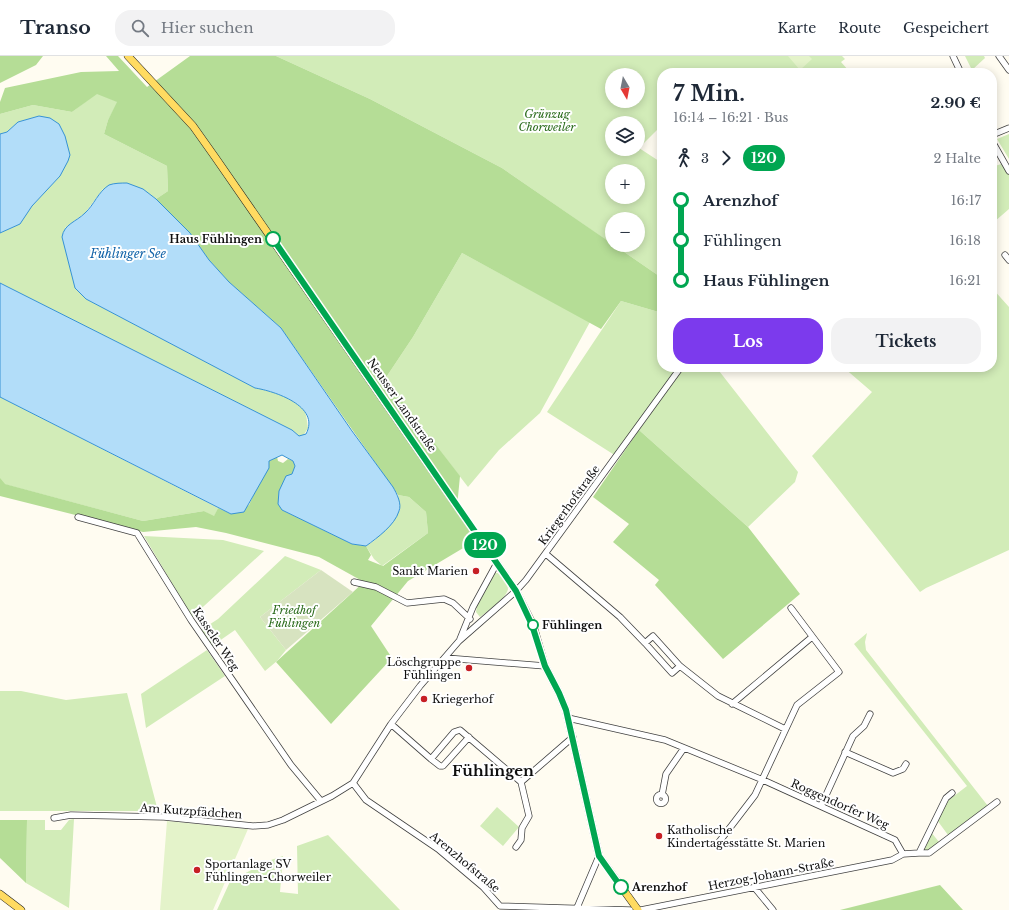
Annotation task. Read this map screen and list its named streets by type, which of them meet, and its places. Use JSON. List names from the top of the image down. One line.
{"streets":{"main road":["Neusser Landstraße"],"street":["Kriegerhofstraße","Kasseler Weg","Roggendorfer Weg","Am Kutzpfädchen","Arenzhofstraße","Herzog-Johann-Straße"]},"crossings":[["Neusser Landstraße","Kriegerhofstraße"],["Neusser Landstraße","Roggendorfer Weg"],["Neusser Landstraße","Herzog-Johann-Straße"],["Kriegerhofstraße","Kasseler Weg"],["Kriegerhofstraße","Am Kutzpfädchen"],["Kriegerhofstraße","Arenzhofstraße"],["Kasseler Weg","Am Kutzpfädchen"],["Roggendorfer Weg","Herzog-Johann-Straße"]],"districts":["Fühlingen"],"water":["Fühlinger See"],"parks":["Grünzug Chorweiler","Friedhof Fühlingen"],"places":["Haus Fühlingen","Sankt Marien","Fühlingen","Löschgruppe Fühlingen","Kriegerhof","Katholische Kindertagesstätte St. Marien","Sportanlage SV Fühlingen-Chorweiler","Arenzhof"],"lines":["bus line 120"],"north":"bottom","page":{"header":"Transo","search":"Hier suchen","nav":["Karte","Route","Gespeichert"],"on_map":"120","map_buttons":["+","−"],"heading":["7 Min.","16:14 – 16:21 · Bus","2.90 €"],"legs":["3","120","2 Halte"],"list":[{"name":"Arenzhof","value":"16:17"},{"name":"Fühlingen","value":"16:18"},{"name":"Haus Fühlingen","value":"16:21"}],"buttons":["Los","Tickets"]}}
